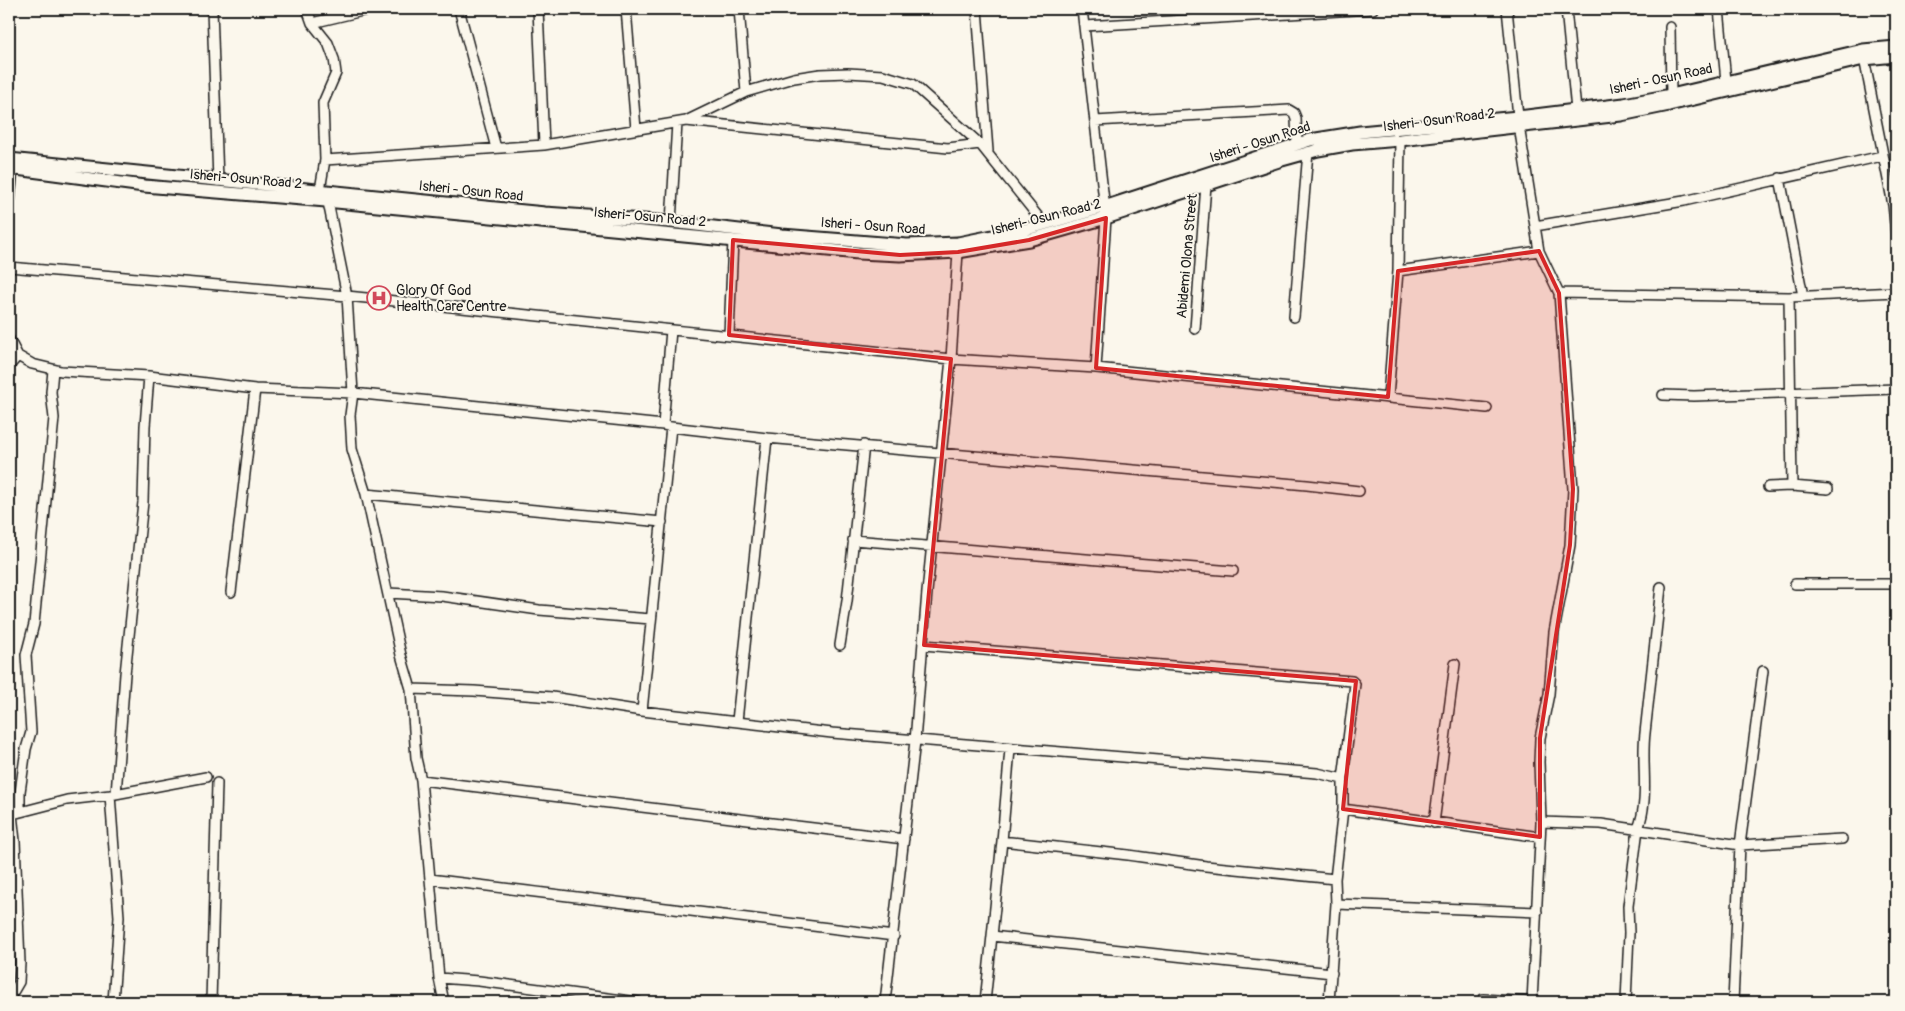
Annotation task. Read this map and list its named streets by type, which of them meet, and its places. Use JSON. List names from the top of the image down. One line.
{"streets":{"main road":["Isheri - Osun Road","Isheri- Osun Road 2"],"street":["Abidemi Olona Street"]},"crossings":[["Isheri - Osun Road","Isheri- Osun Road 2"],["Isheri- Osun Road 2","Abidemi Olona Street"]],"places":{"hospital":["Glory Of God Health Care Centre"]}}
